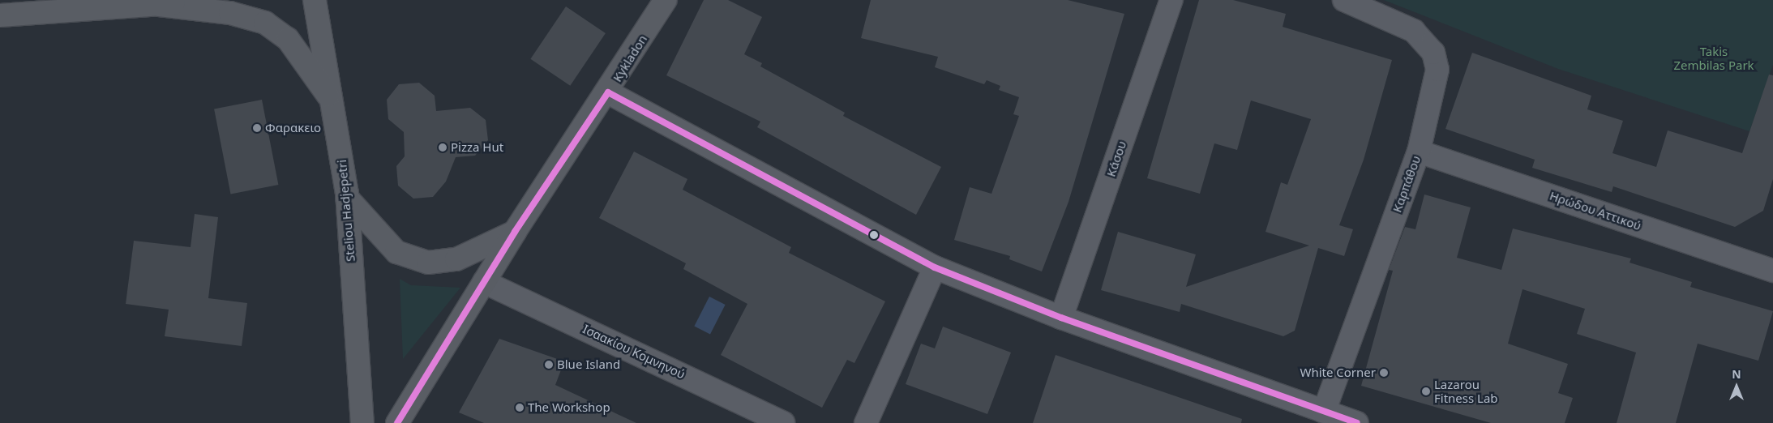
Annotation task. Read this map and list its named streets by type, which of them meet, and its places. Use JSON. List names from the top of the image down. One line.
{"streets":{"main road":["Kykladon","Steliou Hadjepetri"],"street":["Κάσου","Καρπάθου","Ηρώδου Αττικού","Ισαακίου Κομνηνού"]},"crossings":[["Kykladon","Ισαακίου Κομνηνού"],["Καρπάθου","Ηρώδου Αττικού"]],"parks":["Takis Zembilas Park"],"places":["Φαρακειο","Pizza Hut","Blue Island","White Corner","Lazarou Fitness Lab","The Workshop"],"north":"top"}
